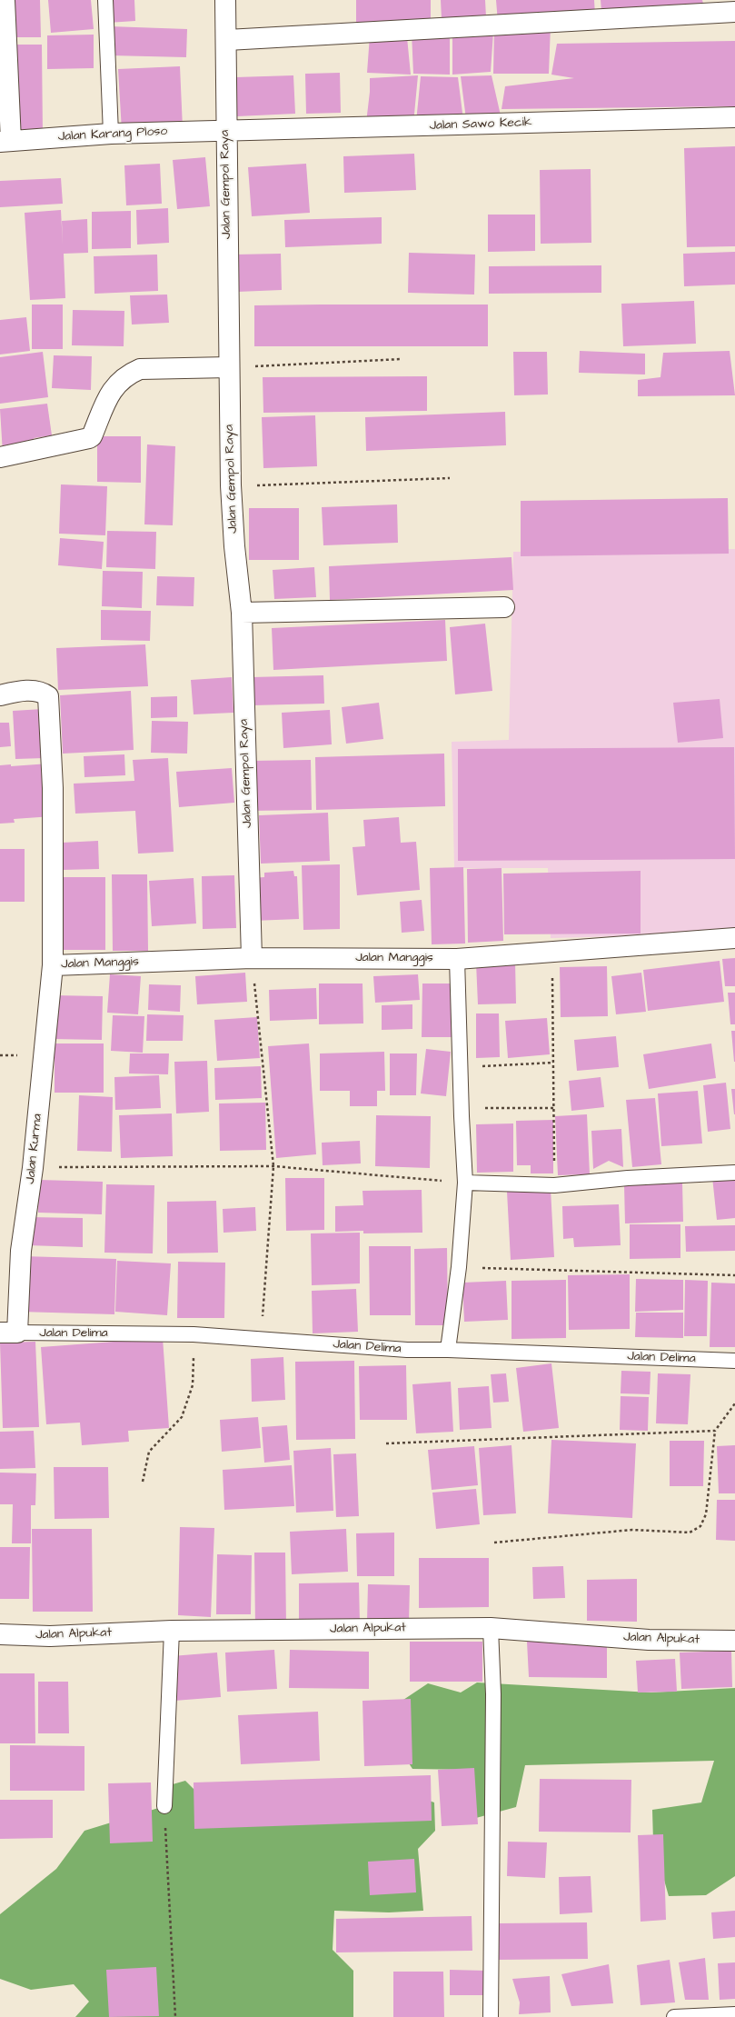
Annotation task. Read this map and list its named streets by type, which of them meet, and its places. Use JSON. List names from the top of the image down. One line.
{"streets":{"street":["Jalan Sawo Kecik","Jalan Karang Ploso","Jalan Gempol Raya","Jalan Manggis","Jalan Kurma","Jalan Alpukat"],"lane":["Jalan Delima"]},"crossings":[["Jalan Sawo Kecik","Jalan Karang Ploso"],["Jalan Sawo Kecik","Jalan Gempol Raya"],["Jalan Karang Ploso","Jalan Gempol Raya"],["Jalan Gempol Raya","Jalan Manggis"],["Jalan Manggis","Jalan Kurma"],["Jalan Kurma","Jalan Delima"]]}
